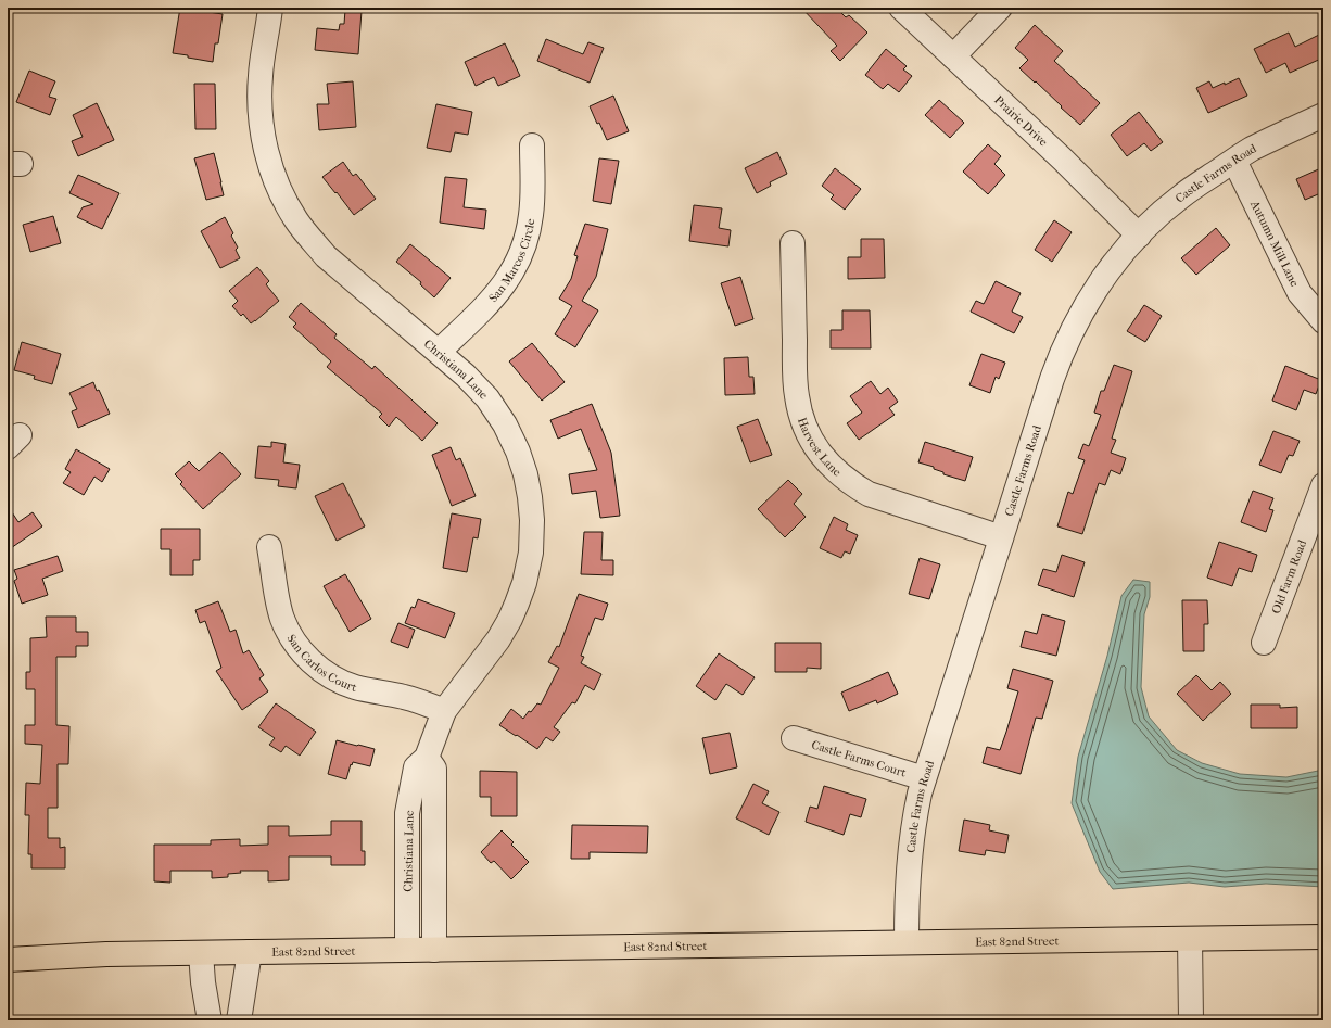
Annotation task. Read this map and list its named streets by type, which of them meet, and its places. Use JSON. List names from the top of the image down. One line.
{"streets":{"main road":["East 82nd Street"],"street":["Prairie Drive","Castle Farms Road","Autumn Mill Lane","San Marcos Circle","Christiana Lane","Harvest Lane","Old Farm Road","San Carlos Court","Castle Farms Court"]},"crossings":[["Prairie Drive","Castle Farms Road"],["Castle Farms Road","Autumn Mill Lane"],["Castle Farms Road","Harvest Lane"],["Castle Farms Road","Castle Farms Court"],["Castle Farms Road","East 82nd Street"],["San Marcos Circle","Christiana Lane"],["Christiana Lane","San Carlos Court"],["Christiana Lane","East 82nd Street"]]}
